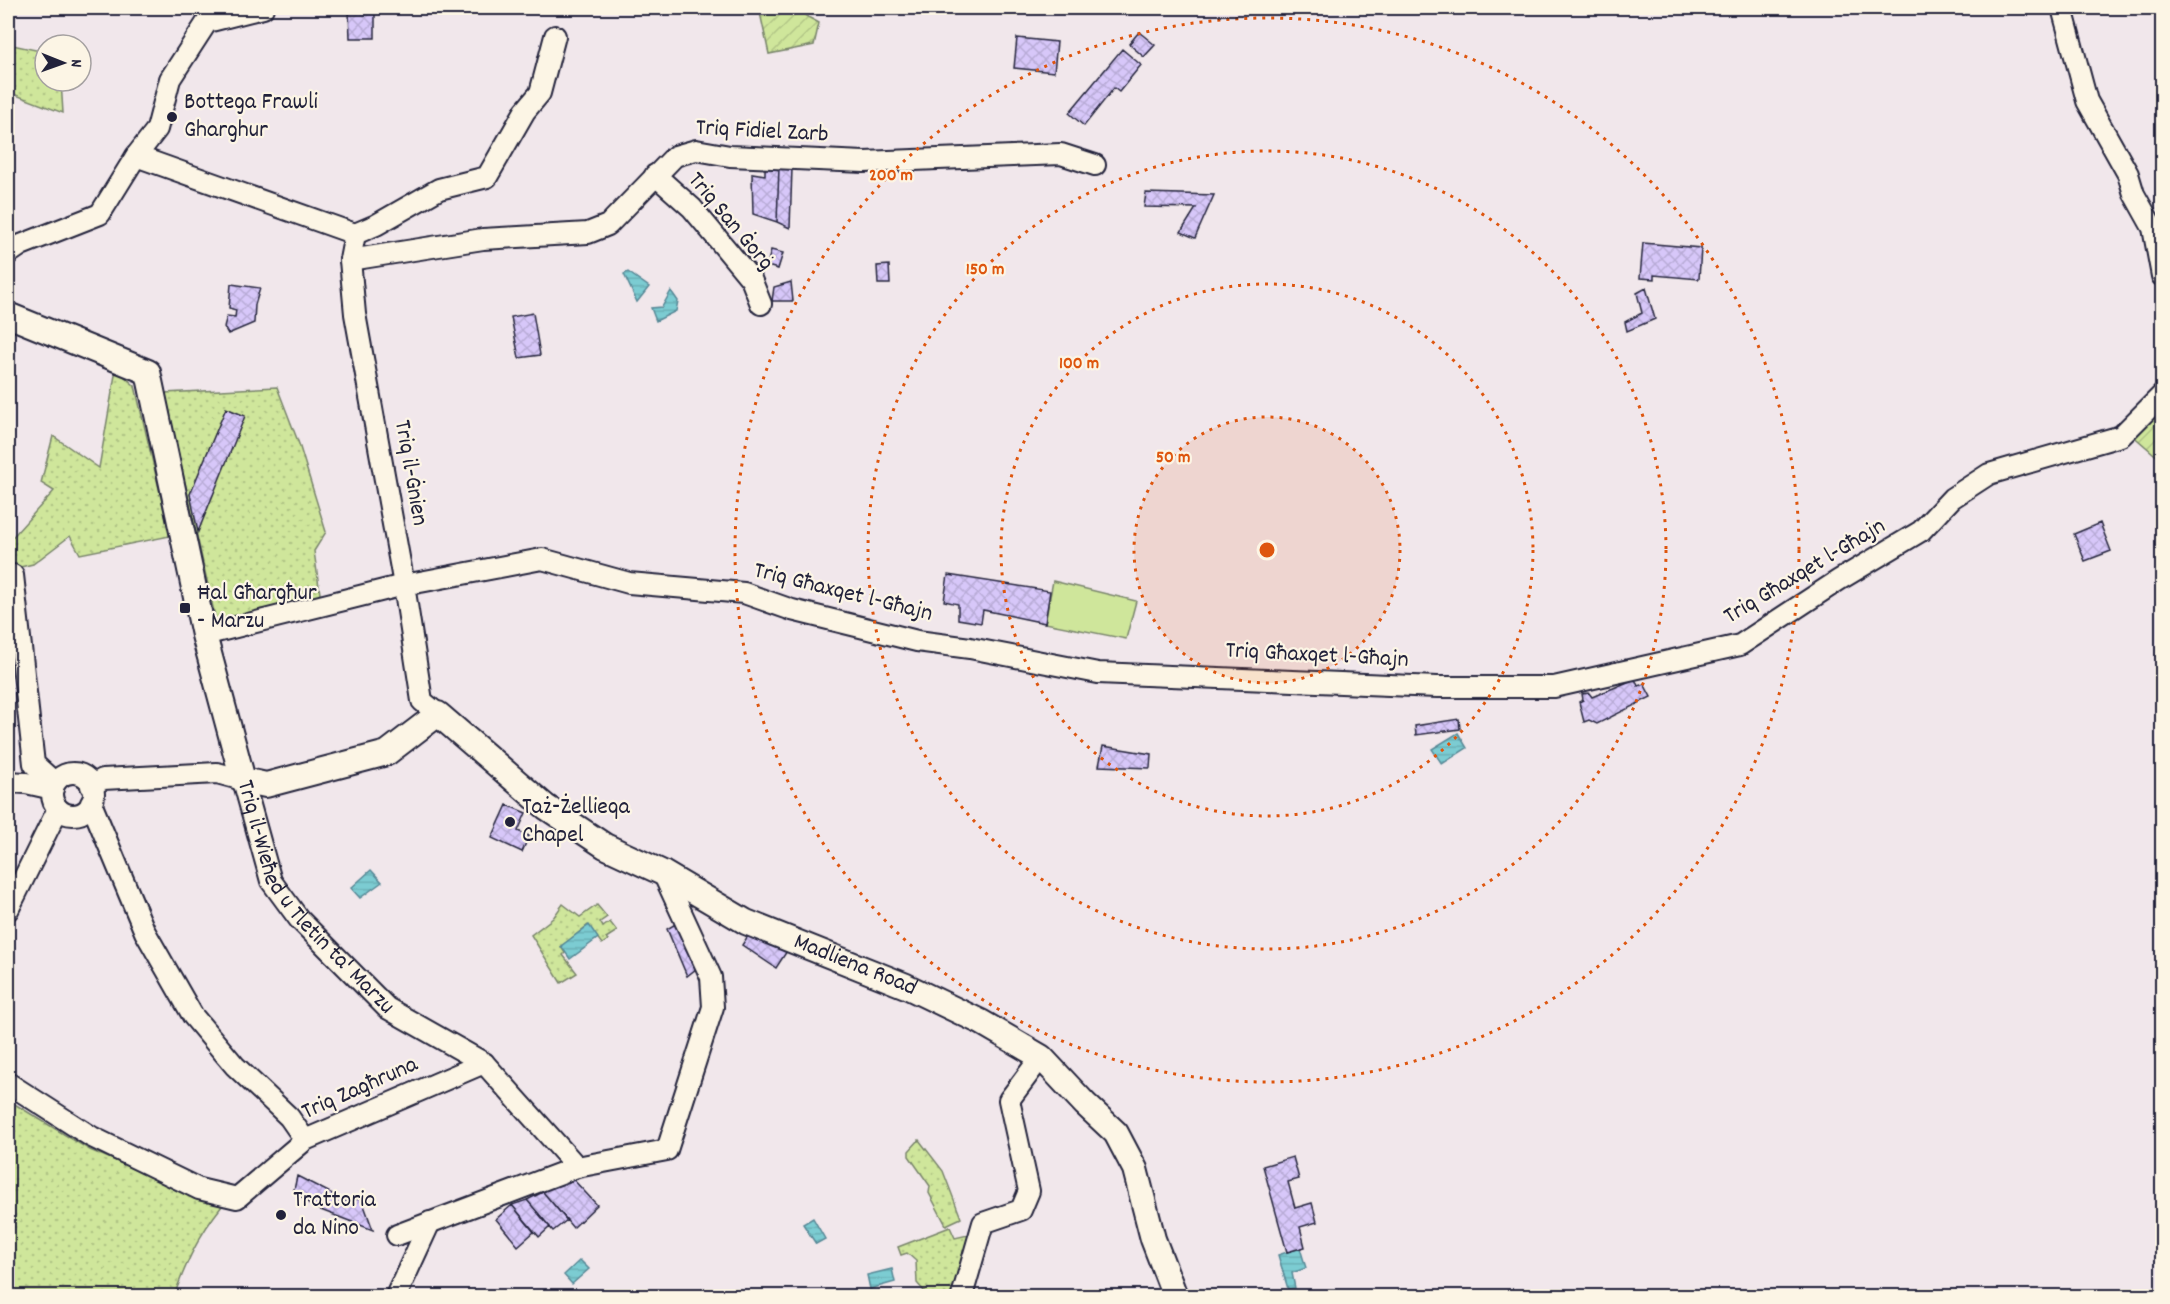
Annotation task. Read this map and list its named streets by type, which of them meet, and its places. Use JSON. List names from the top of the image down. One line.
{"streets":{"street":["Triq Fidiel Zarb","Triq San Ġorġ","Triq il-Ġnien","Triq Għaxqet l-Għajn","Triq il-Wieħed u Tletin ta' Marzu","Madliena Road","Triq Zagħruna"]},"crossings":[["Triq Fidiel Zarb","Triq San Ġorġ"],["Triq Fidiel Zarb","Triq il-Ġnien"],["Triq il-Ġnien","Triq Għaxqet l-Għajn"],["Triq il-Ġnien","Madliena Road"],["Triq Għaxqet l-Għajn","Triq il-Wieħed u Tletin ta' Marzu"],["Triq il-Wieħed u Tletin ta' Marzu","Triq Zagħruna"]],"places":{"other":["Bottega Frawli Gharghur","Taż-Żellieqa Chapel","Trattoria da Nino"],"transit":["Ħal Għargħur - Marzu"]},"north":"right","rings":["200 m","150 m","100 m","50 m"]}
